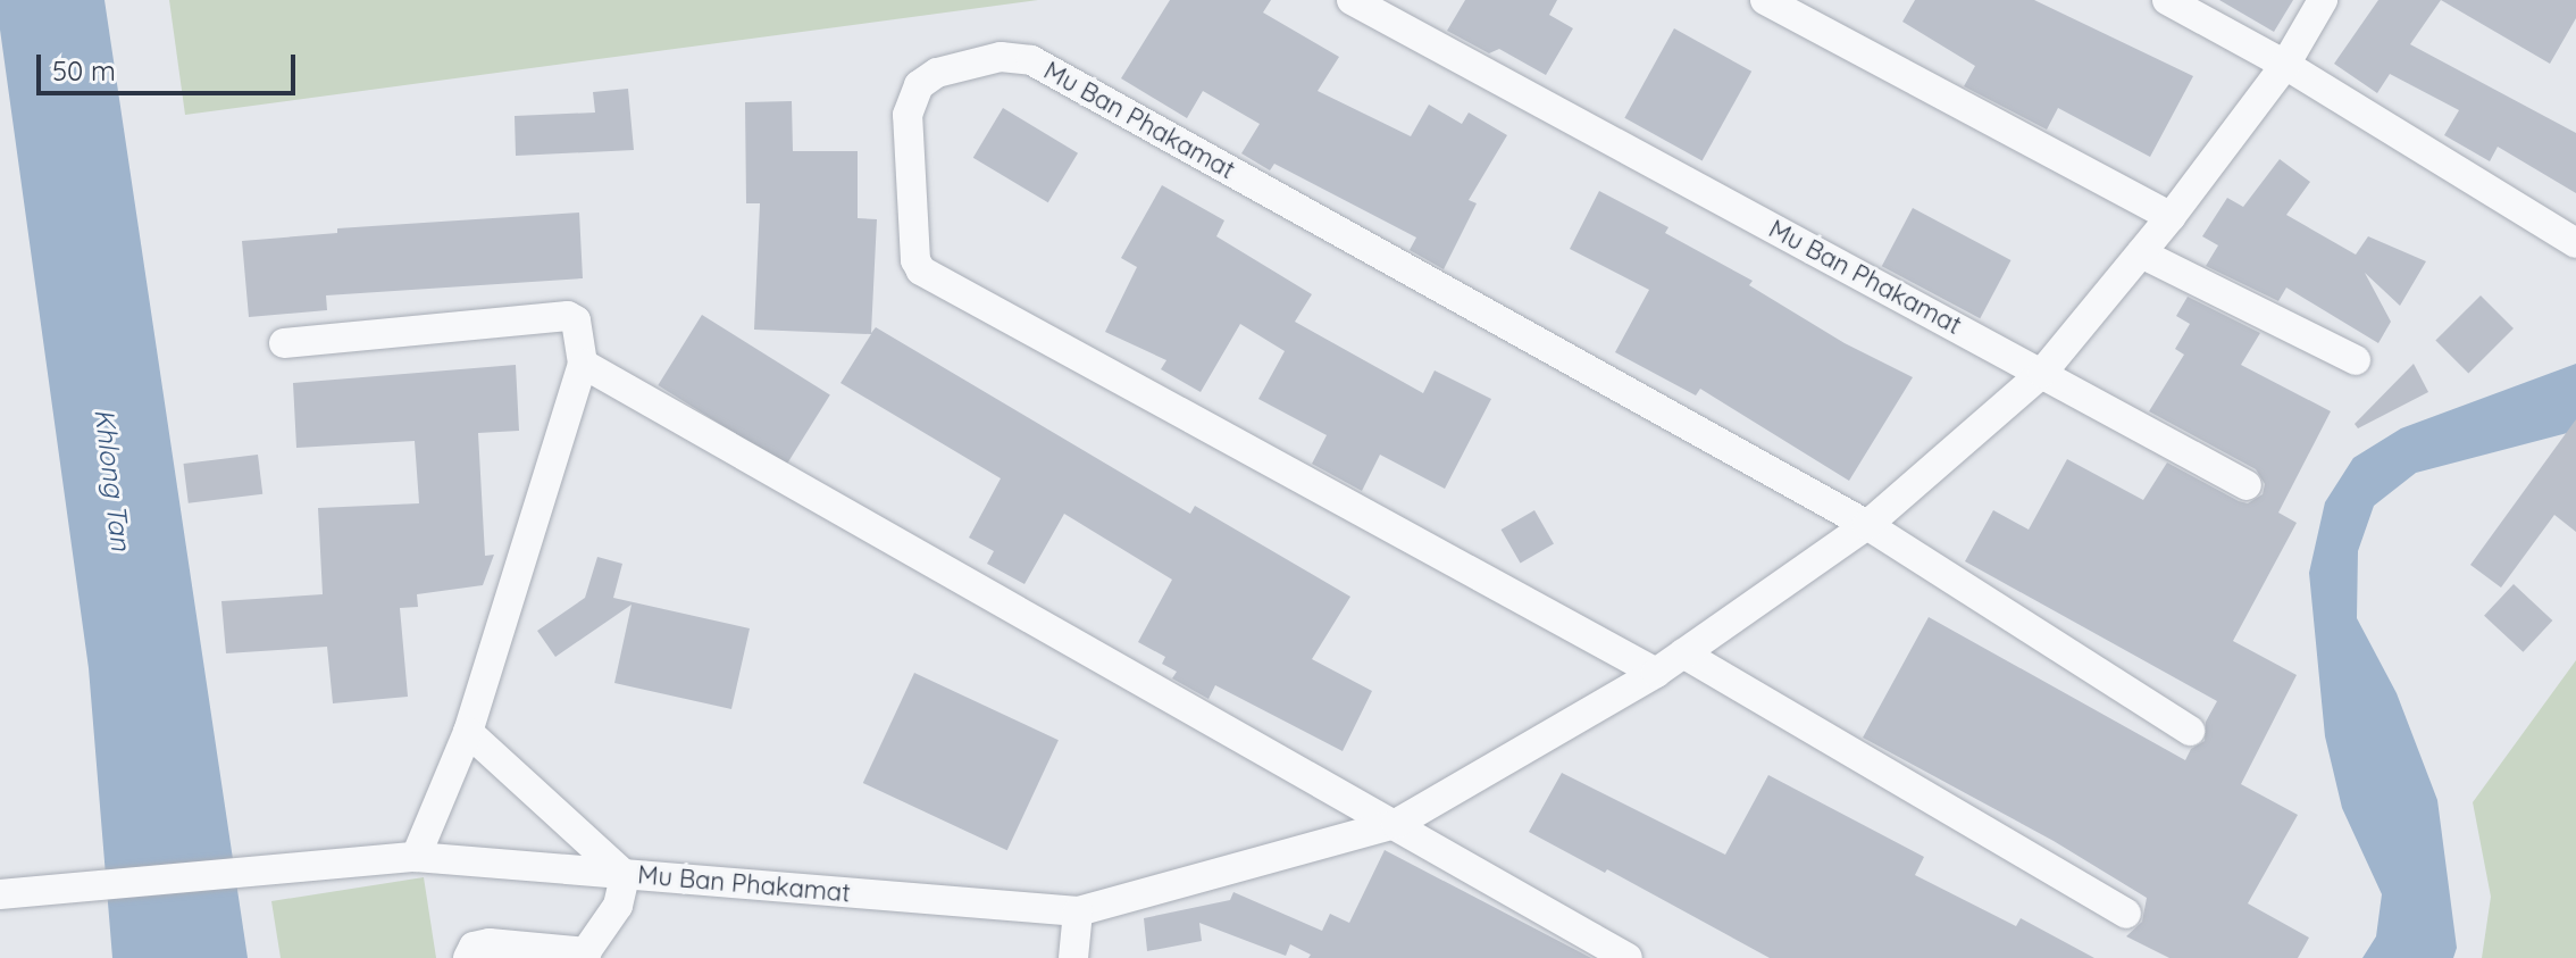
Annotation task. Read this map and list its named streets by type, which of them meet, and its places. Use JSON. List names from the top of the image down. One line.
{"streets":{"street":["Mu Ban Phakamat"]},"water":["Khlong Tan"],"scale_bar":"50 m"}
